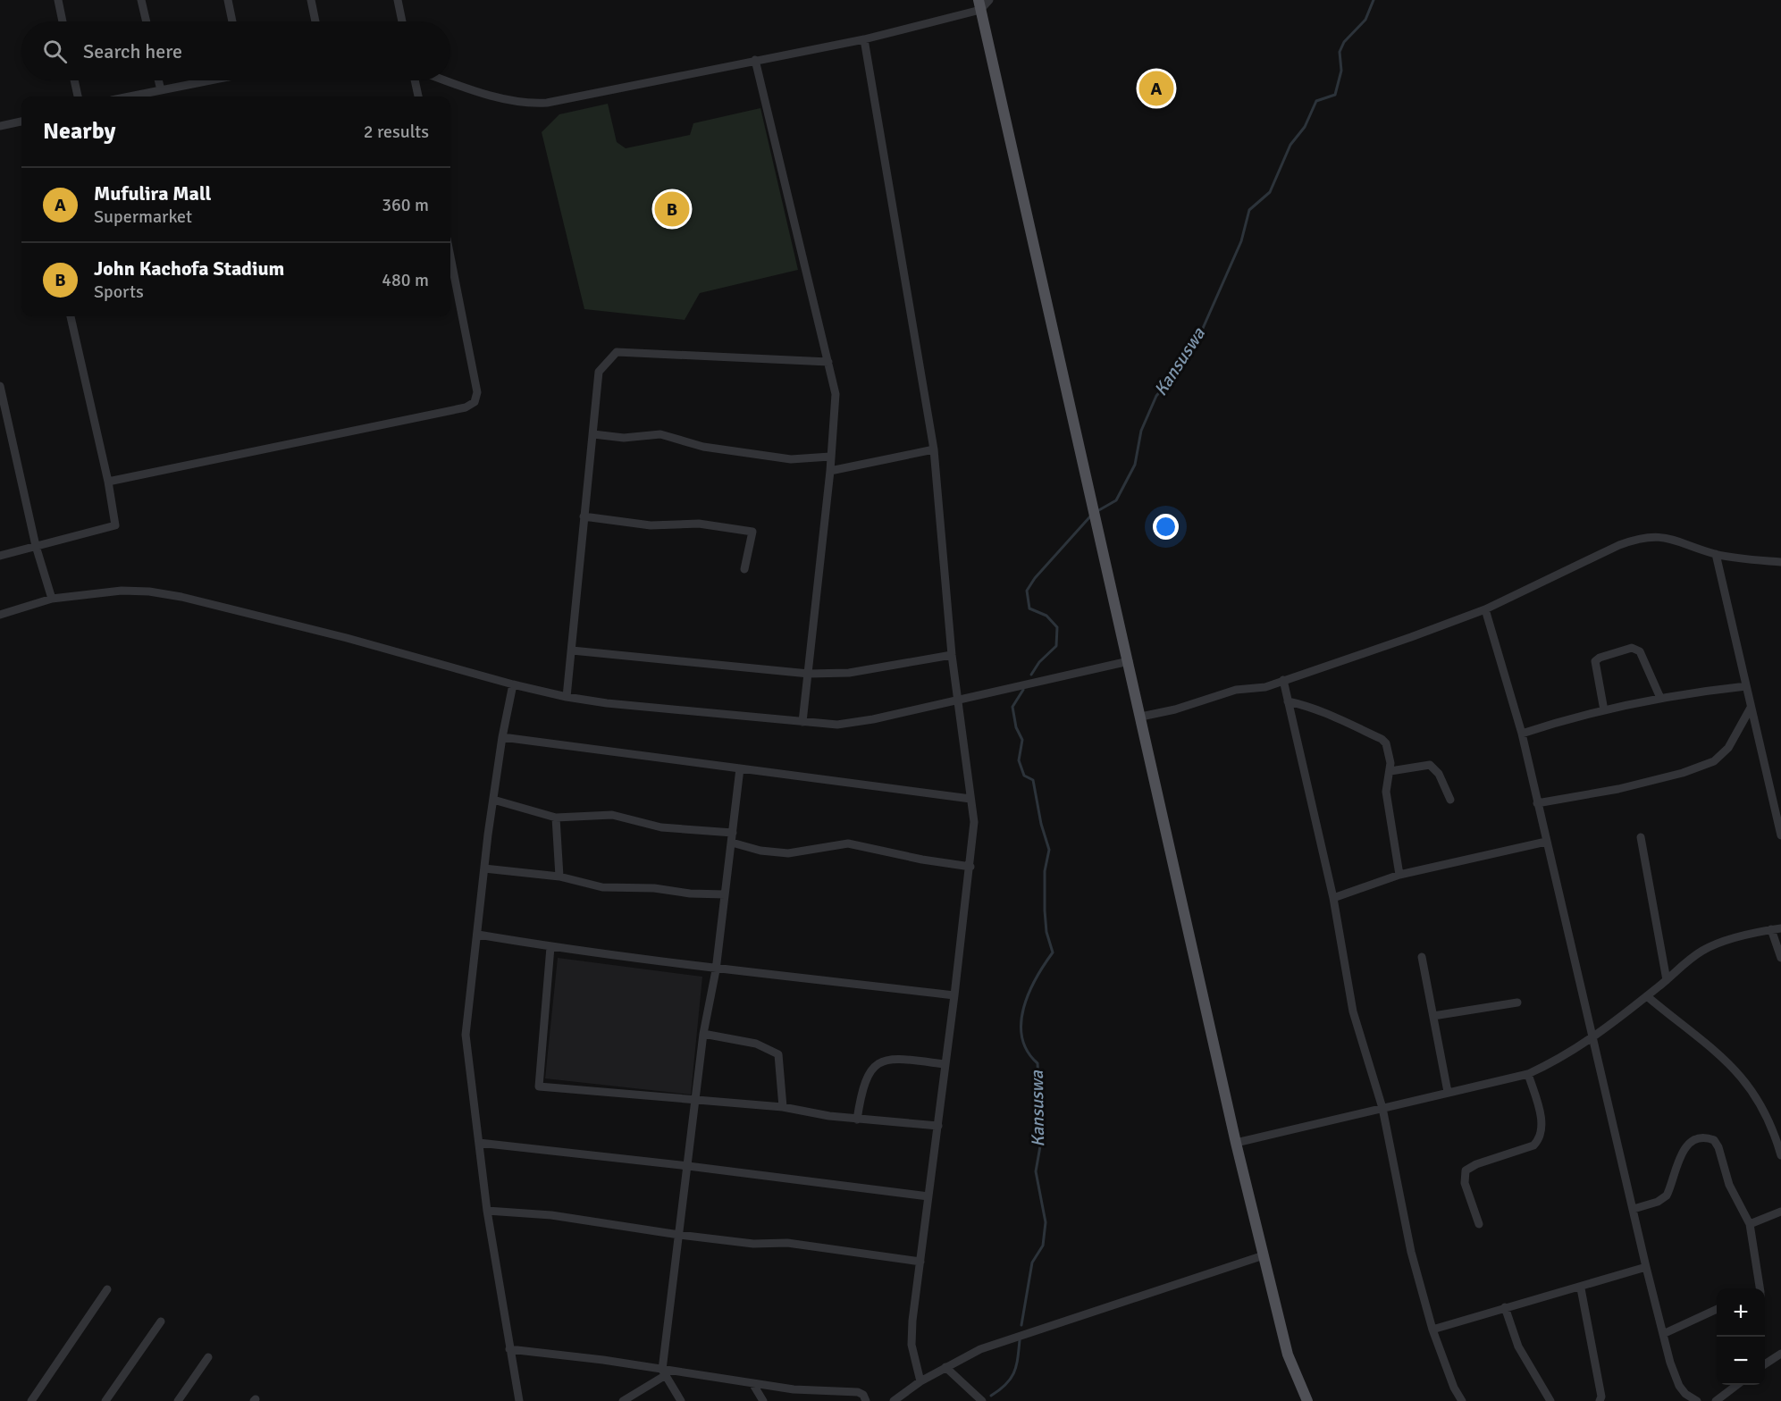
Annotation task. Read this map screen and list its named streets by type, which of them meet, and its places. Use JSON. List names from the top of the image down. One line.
{"water":["Kansuswa"],"page":{"search":"Search here","pins":["A","B"],"heading":["Nearby","2 results"],"list":[{"mark":"A","name":"Mufulira Mall","note":"Supermarket","value":"360 m"},{"mark":"B","name":"John Kachofa Stadium","note":"Sports","value":"480 m"}],"map_buttons":["+","−"]}}
